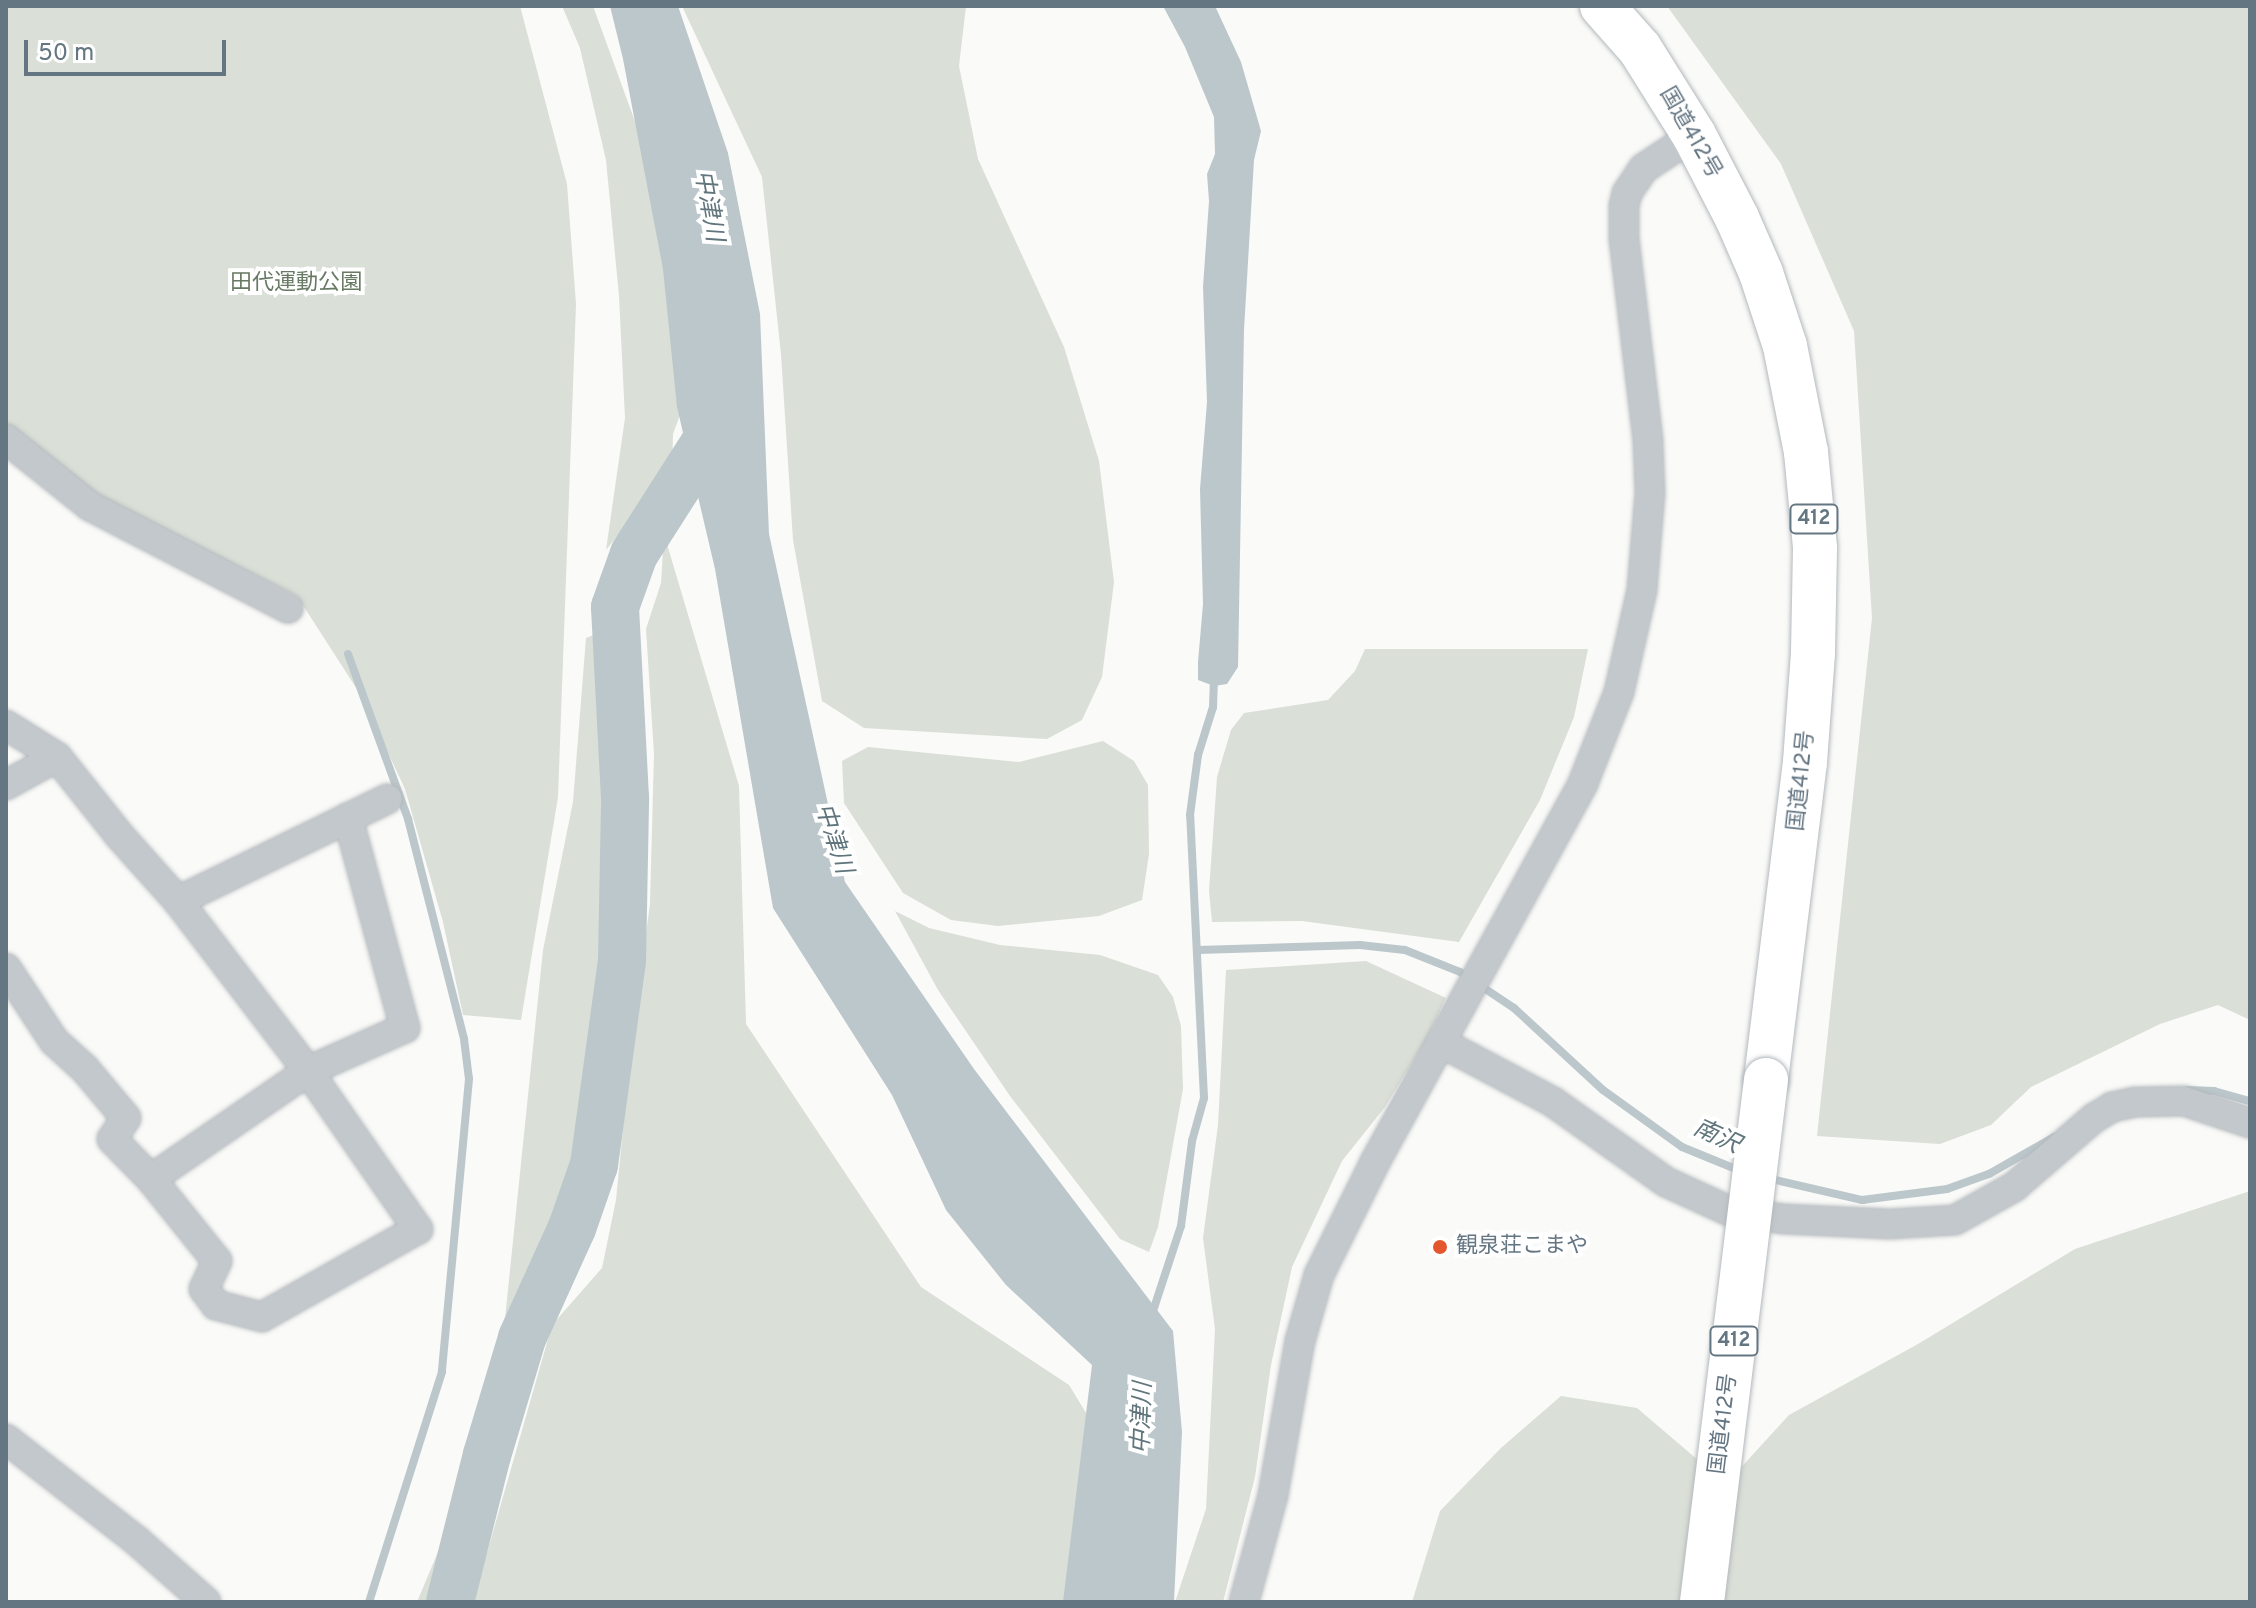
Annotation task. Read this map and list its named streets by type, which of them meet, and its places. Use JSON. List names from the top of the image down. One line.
{"streets":{"highway":["国道412号","412"]},"water":["中津川","南沢"],"parks":["田代運動公園"],"places":["観泉荘こまや"],"scale_bar":"50 m"}
